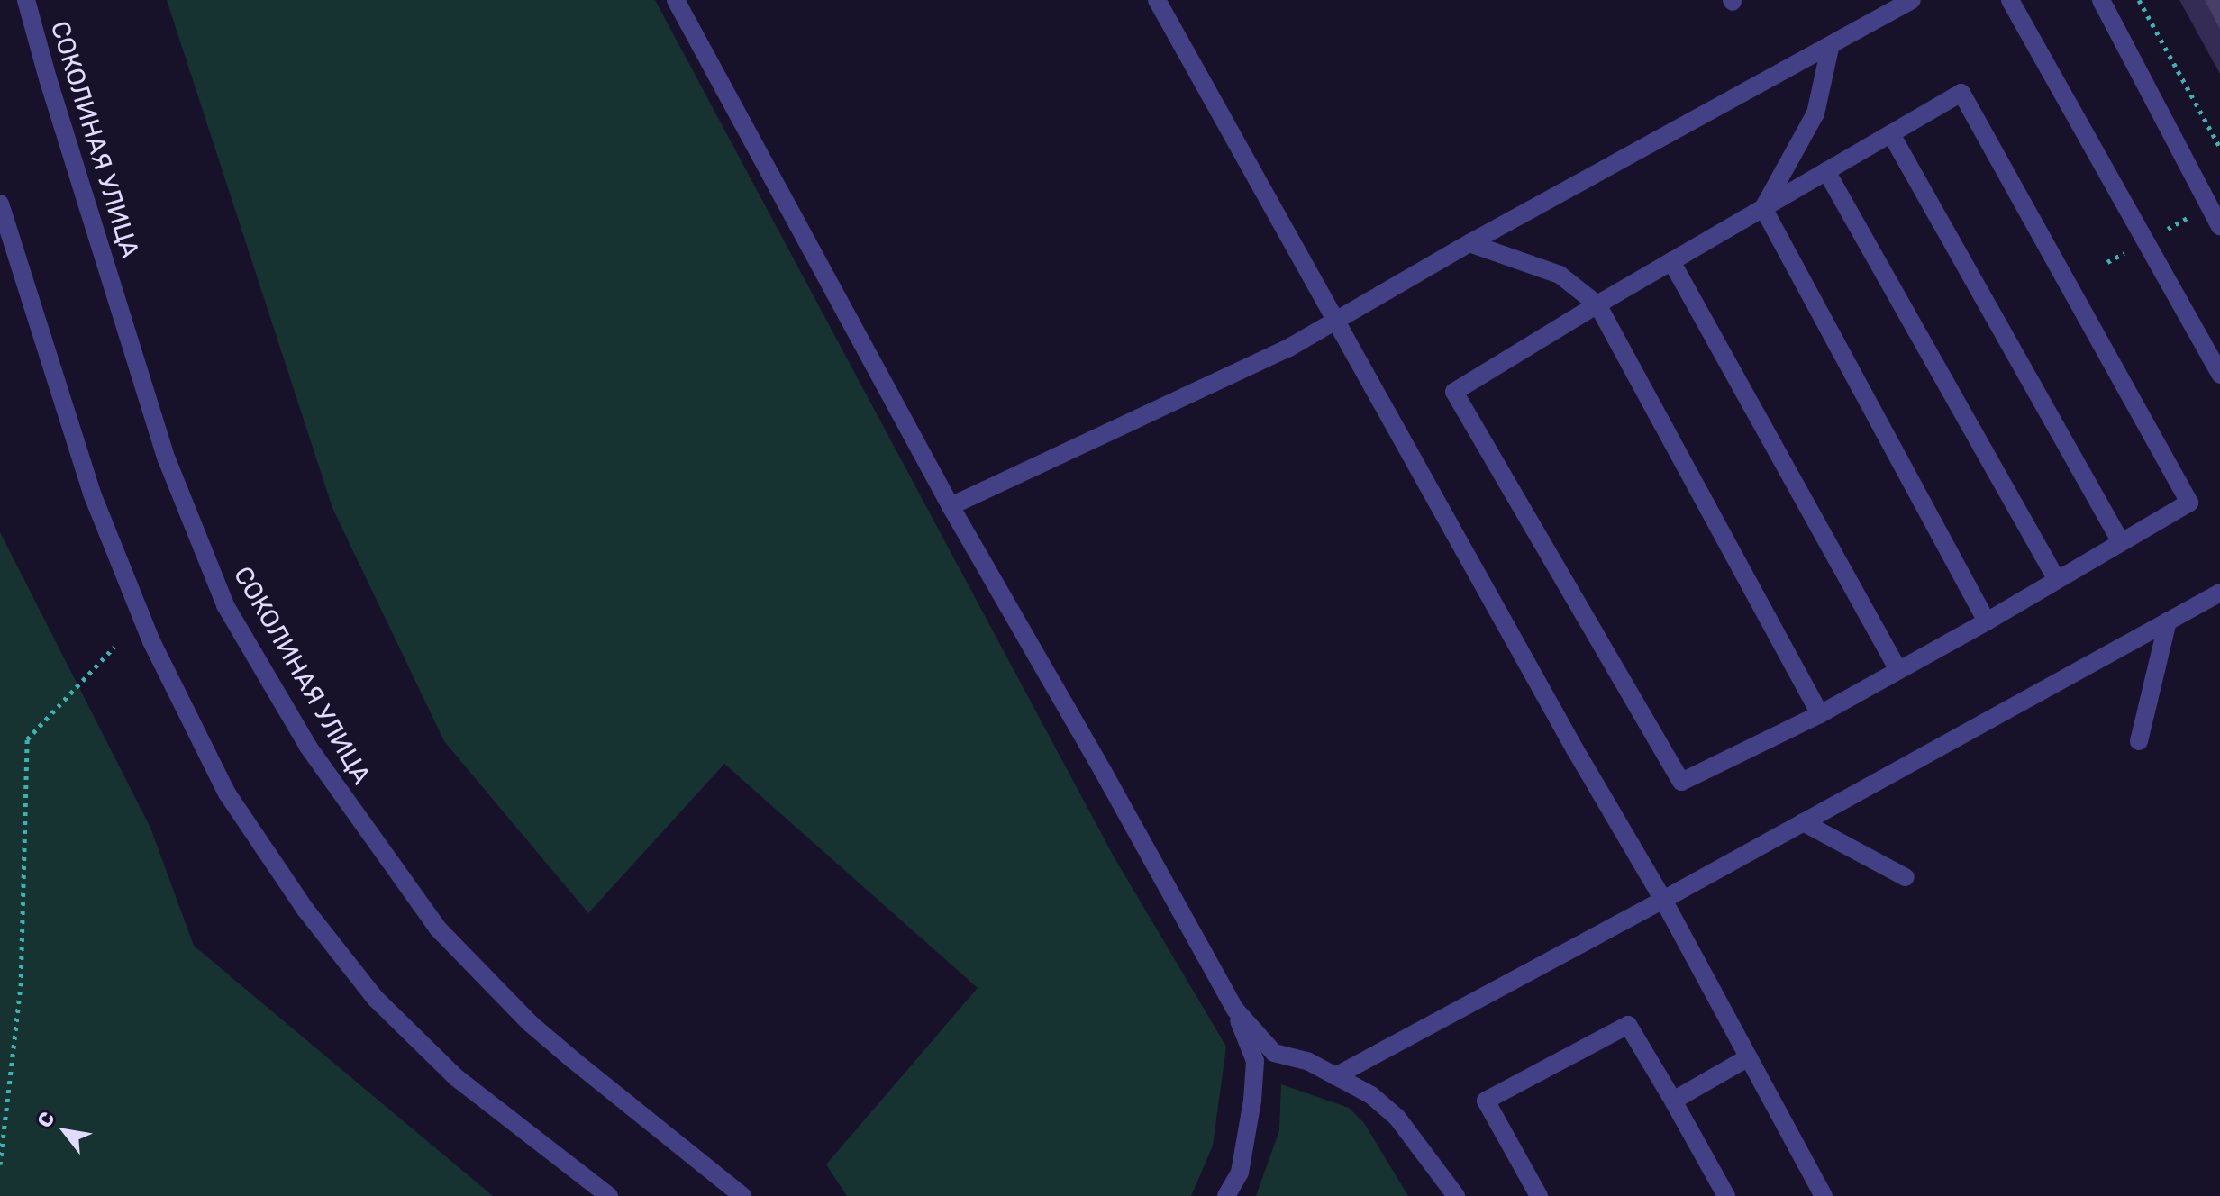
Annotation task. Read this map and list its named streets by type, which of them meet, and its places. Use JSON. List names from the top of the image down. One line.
{"streets":{"street":["СОКОЛИНАЯ УЛИЦА"]},"north":"top left"}
